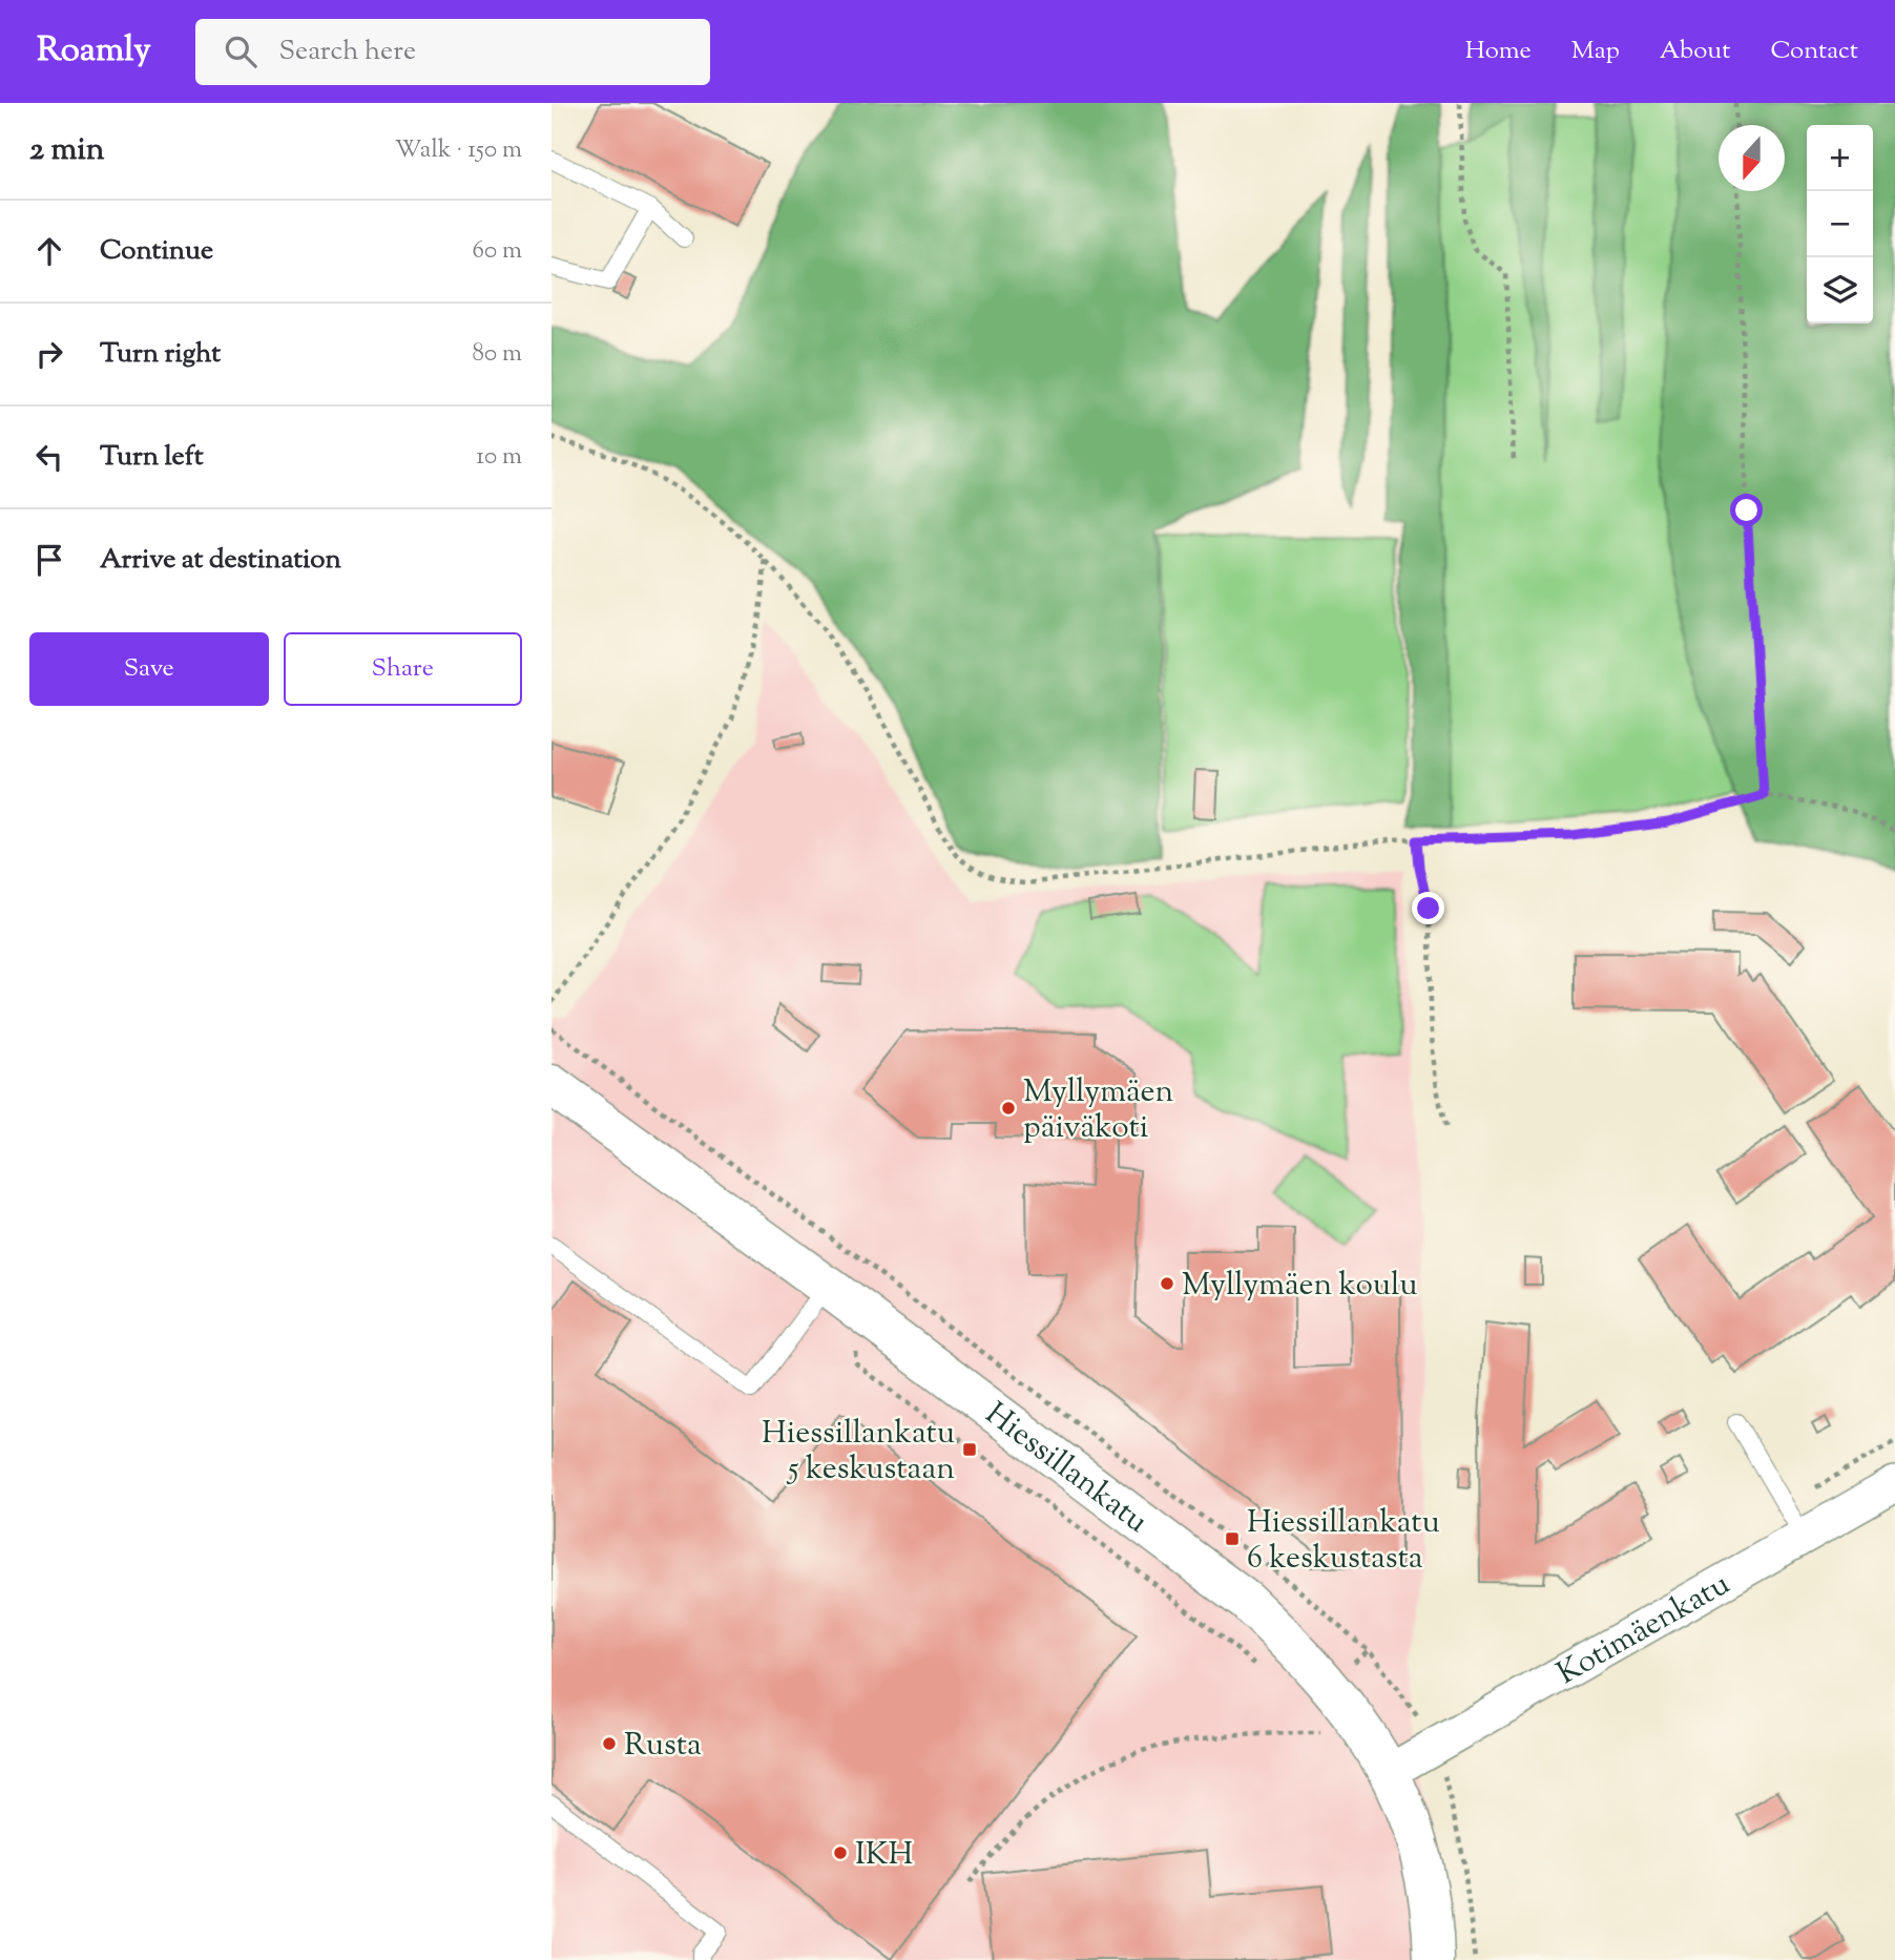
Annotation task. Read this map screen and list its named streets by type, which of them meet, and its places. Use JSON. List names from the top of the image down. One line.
{"streets":{"street":["Hiessillankatu","Kotimäenkatu"]},"crossings":[["Hiessillankatu","Kotimäenkatu"]],"places":{"other":["Myllymäen päiväkoti","Myllymäen koulu","Rusta","IKH"],"transit":["Hiessillankatu 5 keskustaan","Hiessillankatu 6 keskustasta"]},"north":"bottom","page":{"header":"Roamly","search":"Search here","nav":["Home","Map","About","Contact"],"heading":["2 min","Walk · 150 m"],"map_buttons":["+","−"],"list":[["Continue","60 m"],["Turn right","80 m"],["Turn left","10 m"],"Arrive at destination"],"buttons":["Save","Share"]}}
